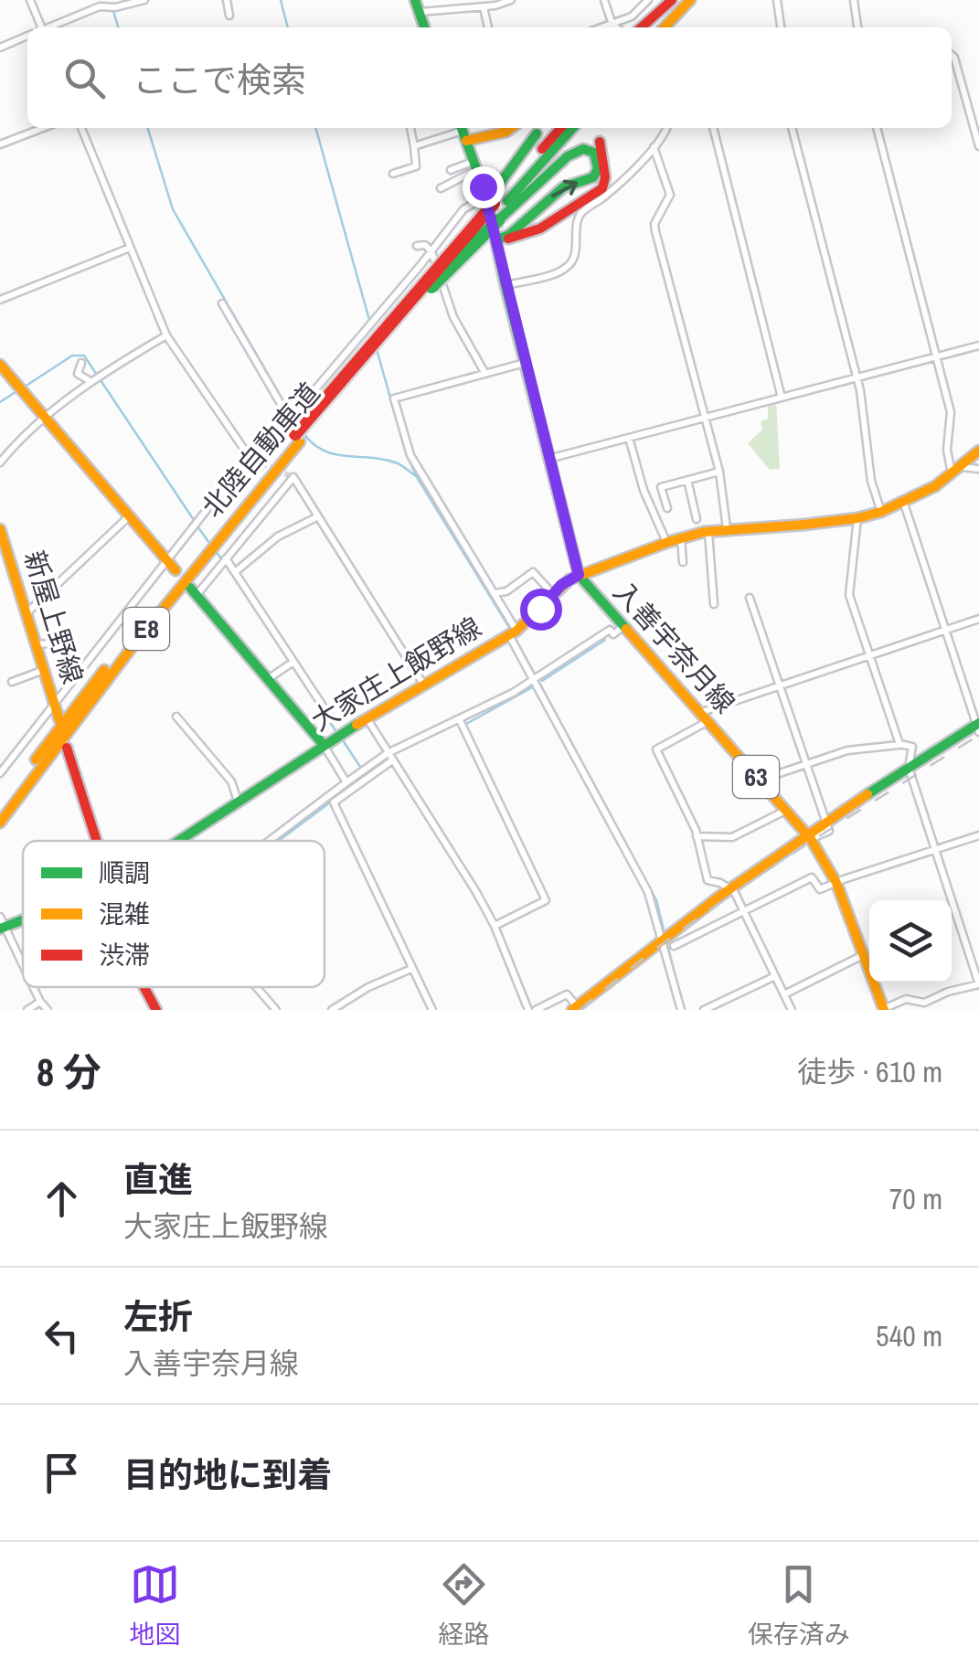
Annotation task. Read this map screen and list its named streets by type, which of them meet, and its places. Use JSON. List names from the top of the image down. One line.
{"streets":{"main road":["北陸自動車道","新屋上野線","E8","入善宇奈月線","大家庄上飯野線","63"]},"crossings":[["北陸自動車道","入善宇奈月線"],["入善宇奈月線","大家庄上飯野線"]],"legend":["順調","混雑","渋滞"],"page":{"search":"ここで検索","heading":["8 分","徒歩 · 610 m"],"list":[["直進","大家庄上飯野線","70 m"],["左折","入善宇奈月線","540 m"],"目的地に到着"],"nav":["地図","経路","保存済み"]}}
